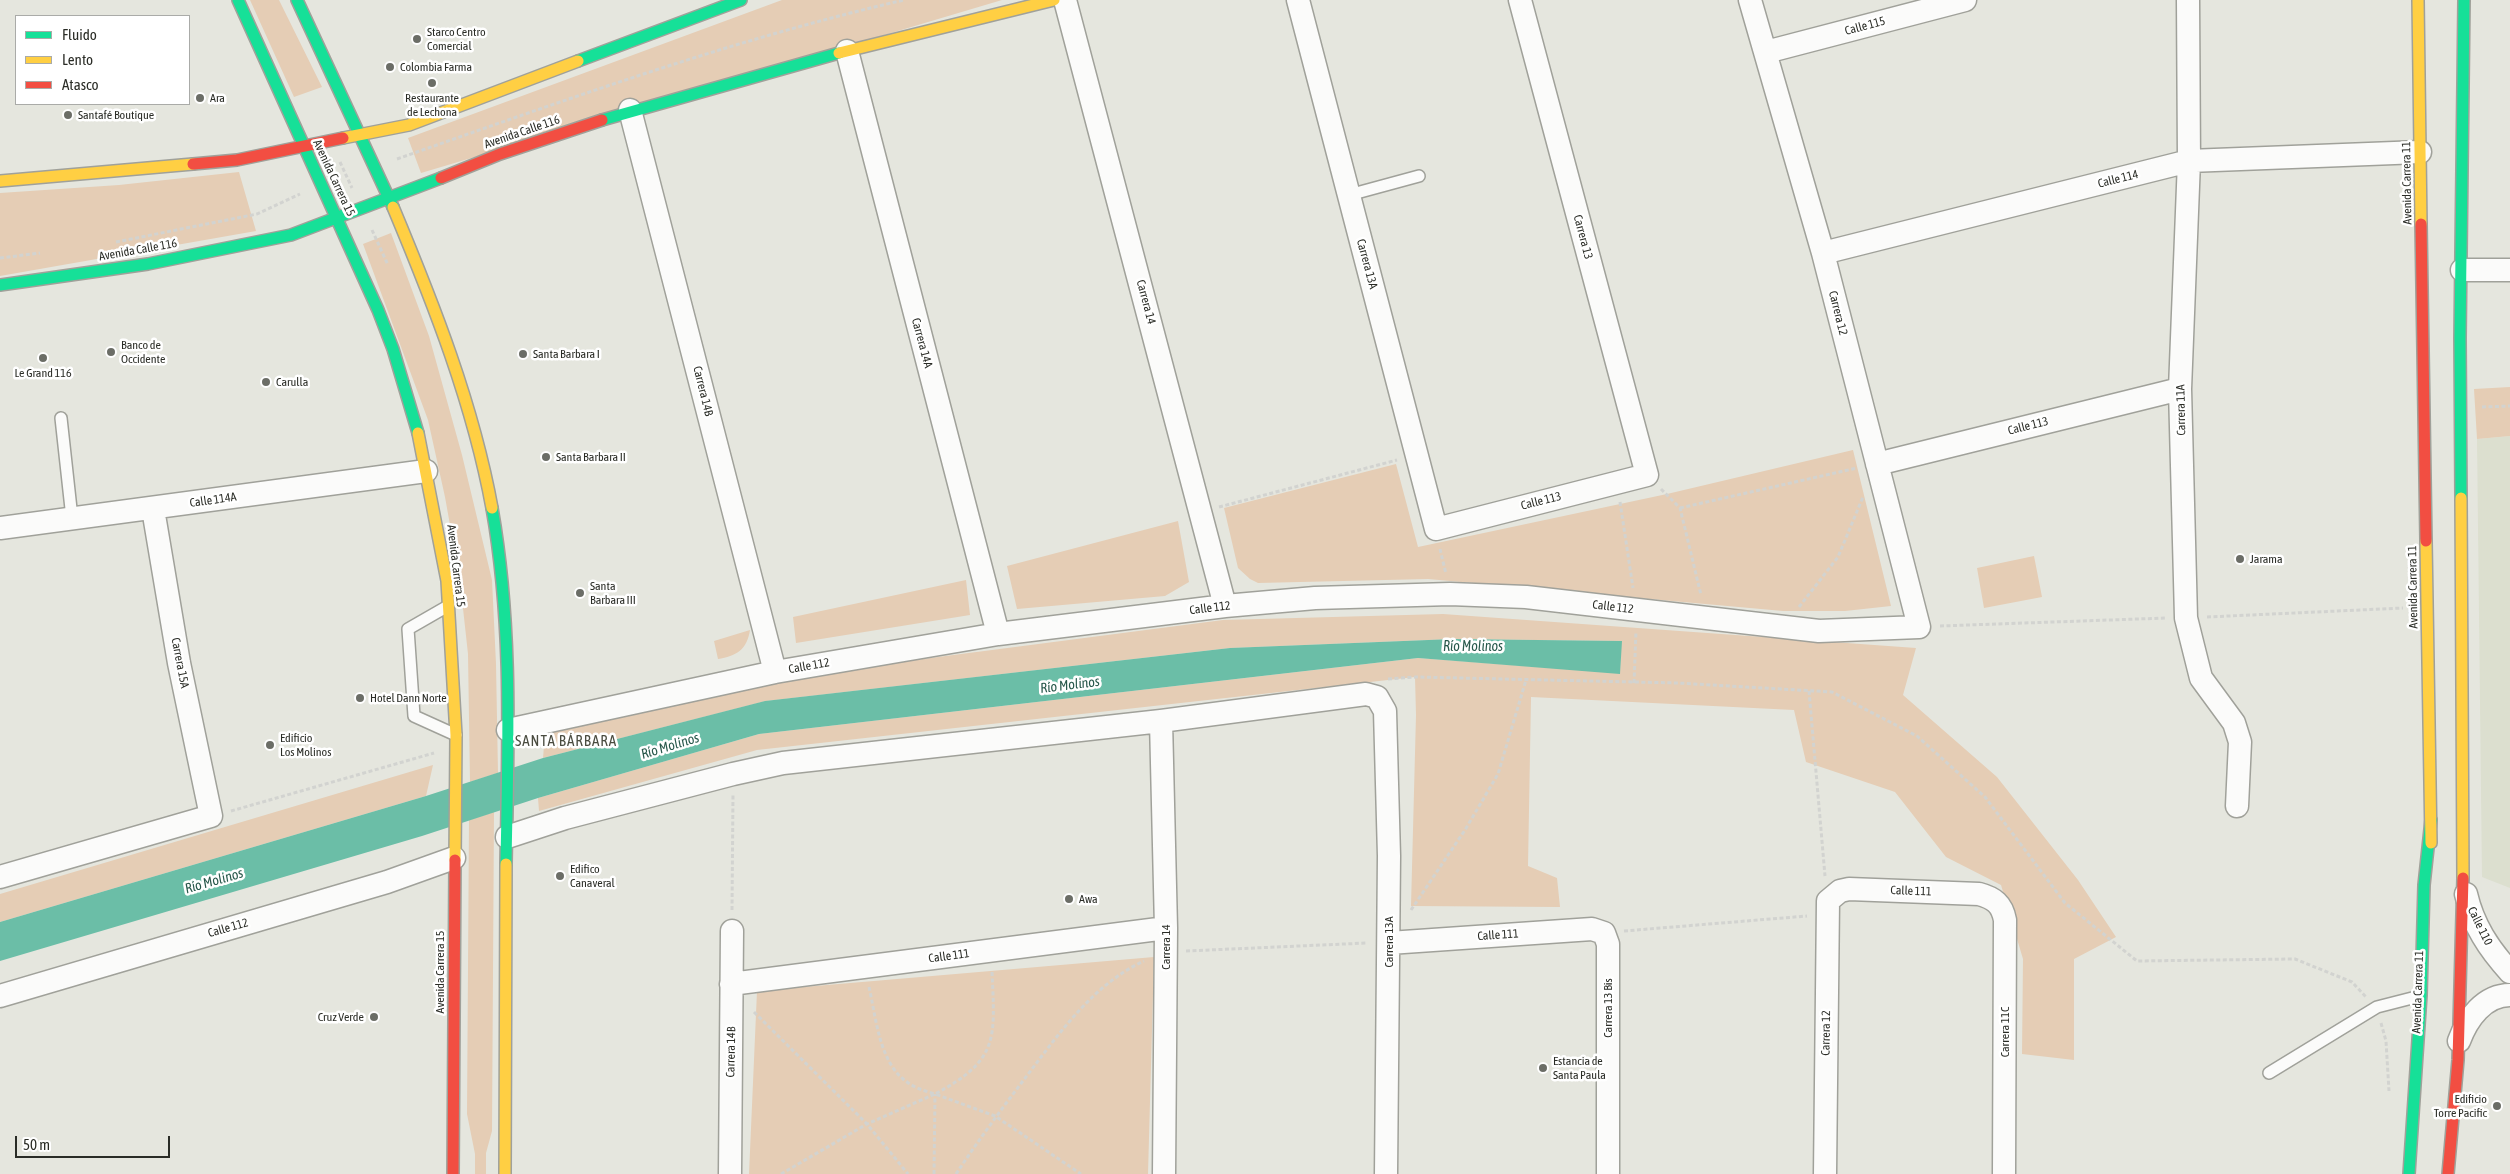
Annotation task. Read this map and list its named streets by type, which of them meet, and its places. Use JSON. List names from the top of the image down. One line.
{"streets":{"main road":["Avenida Calle 116","Avenida Carrera 15","Avenida Carrera 11"],"street":["Calle 115","Calle 114","Carrera 13","Carrera 13A","Carrera 14","Carrera 12","Carrera 14A","Carrera 14B","Carrera 11A","Calle 113","Calle 114A","Calle 112","Carrera 15A","Calle 111","Calle 110","Carrera 13 Bis","Carrera 11C"]},"crossings":[["Calle 115","Carrera 12"],["Avenida Calle 116","Avenida Carrera 15"],["Avenida Calle 116","Carrera 14A"],["Avenida Calle 116","Carrera 14B"],["Avenida Carrera 15","Calle 114A"],["Avenida Carrera 15","Calle 112"],["Calle 114","Avenida Carrera 11"],["Calle 114","Carrera 12"],["Calle 114","Carrera 11A"],["Carrera 13","Calle 113"],["Carrera 13A","Carrera 14"],["Carrera 13A","Calle 113"],["Carrera 13A","Calle 111"],["Carrera 14","Calle 112"],["Carrera 14","Calle 111"],["Carrera 12","Calle 113"],["Carrera 12","Calle 112"],["Carrera 12","Calle 111"],["Carrera 14A","Calle 112"],["Carrera 14B","Calle 112"],["Carrera 14B","Calle 111"],["Carrera 11A","Calle 113"],["Calle 114A","Carrera 15A"],["Calle 111","Carrera 13 Bis"],["Calle 111","Carrera 11C"]],"districts":["SANTA BÁRBARA"],"water":["Río Molinos"],"places":["Starco Centro Comercial","Colombia Farma","Restaurante de Lechona","Ara","Santafé Boutique","Banco de Occidente","Santa Barbara I","Le Grand 116","Carulla","Santa Barbara II","Jarama","Santa Barbara III","Hotel Dann Norte","Edificio Los Molinos","Edifico Canaveral","Awa","Cruz Verde","Estancia de Santa Paula","Edificio Torre Pacific"],"legend":["Fluido","Lento","Atasco"],"scale_bar":"50 m"}
